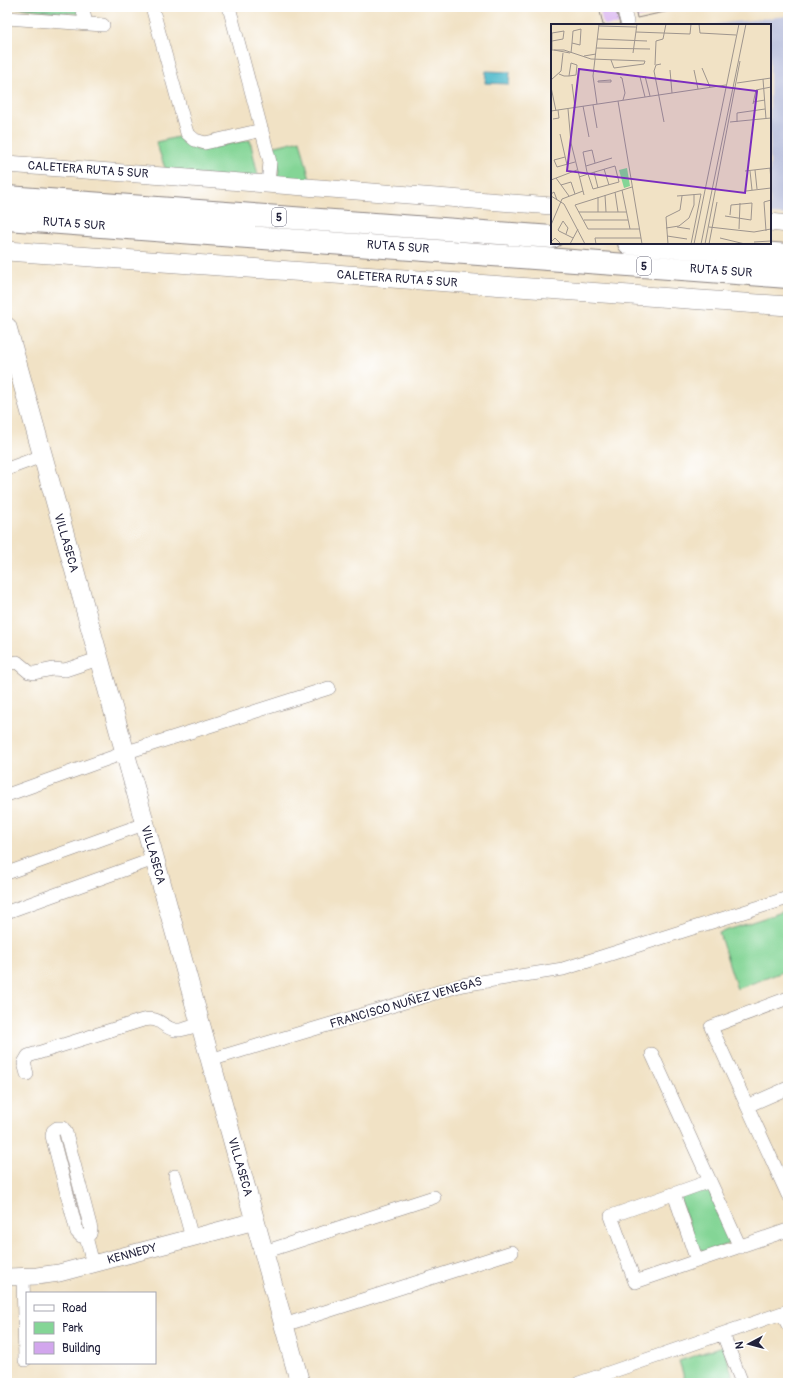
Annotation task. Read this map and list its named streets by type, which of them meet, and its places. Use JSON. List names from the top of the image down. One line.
{"streets":{"highway":["5","RUTA 5 SUR"],"main road":["CALETERA RUTA 5 SUR","VILLASECA"],"street":["FRANCISCO NUÑEZ VENEGAS","KENNEDY"]},"crossings":[["VILLASECA","FRANCISCO NUÑEZ VENEGAS"],["VILLASECA","KENNEDY"]],"legend":["Road","Park","Building"],"north":"left"}
